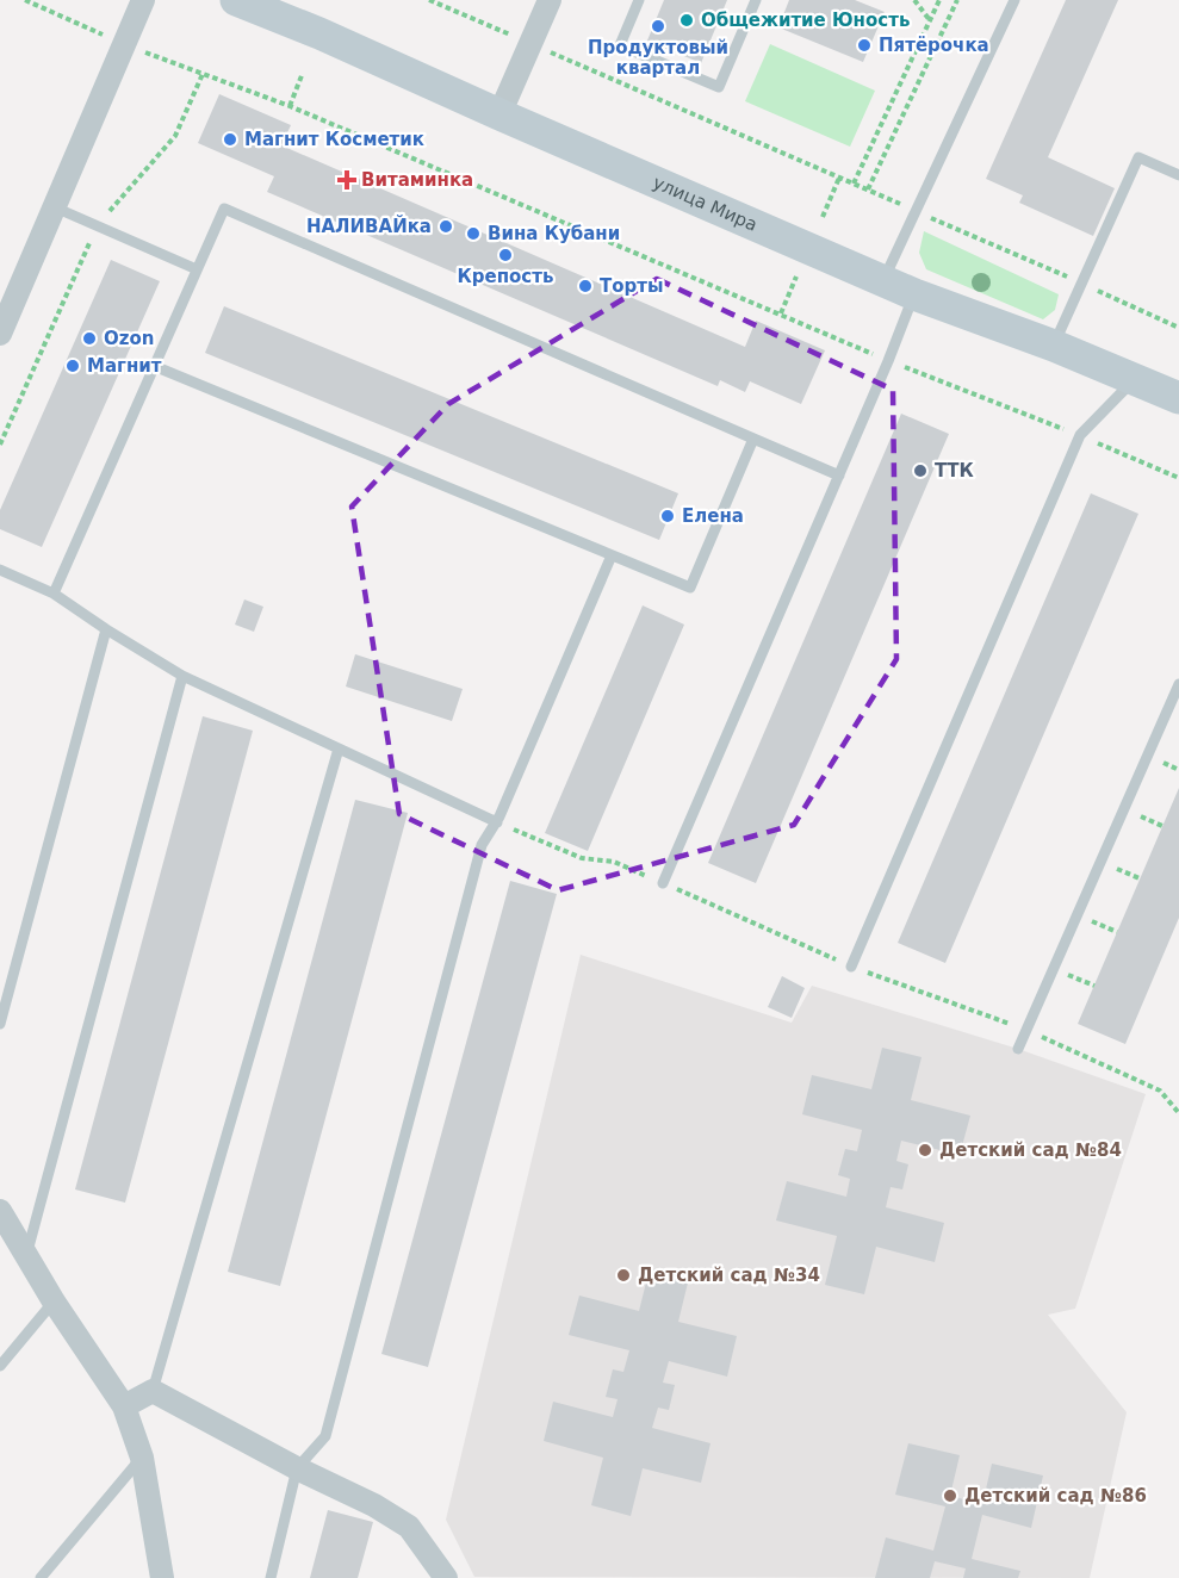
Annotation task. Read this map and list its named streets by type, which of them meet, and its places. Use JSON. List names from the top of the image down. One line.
{"streets":{"main road":["улица Мира"]},"places":{"other":["Общежитие Юность","Продуктовый квартал","Пятёрочка","Магнит Косметик","НАЛИВАЙка","Вина Кубани","Крепость","Торты","Ozon","Магнит","ТТК","Елена","Детский сад №84","Детский сад №34","Детский сад №86"],"health":["Витаминка"]}}
